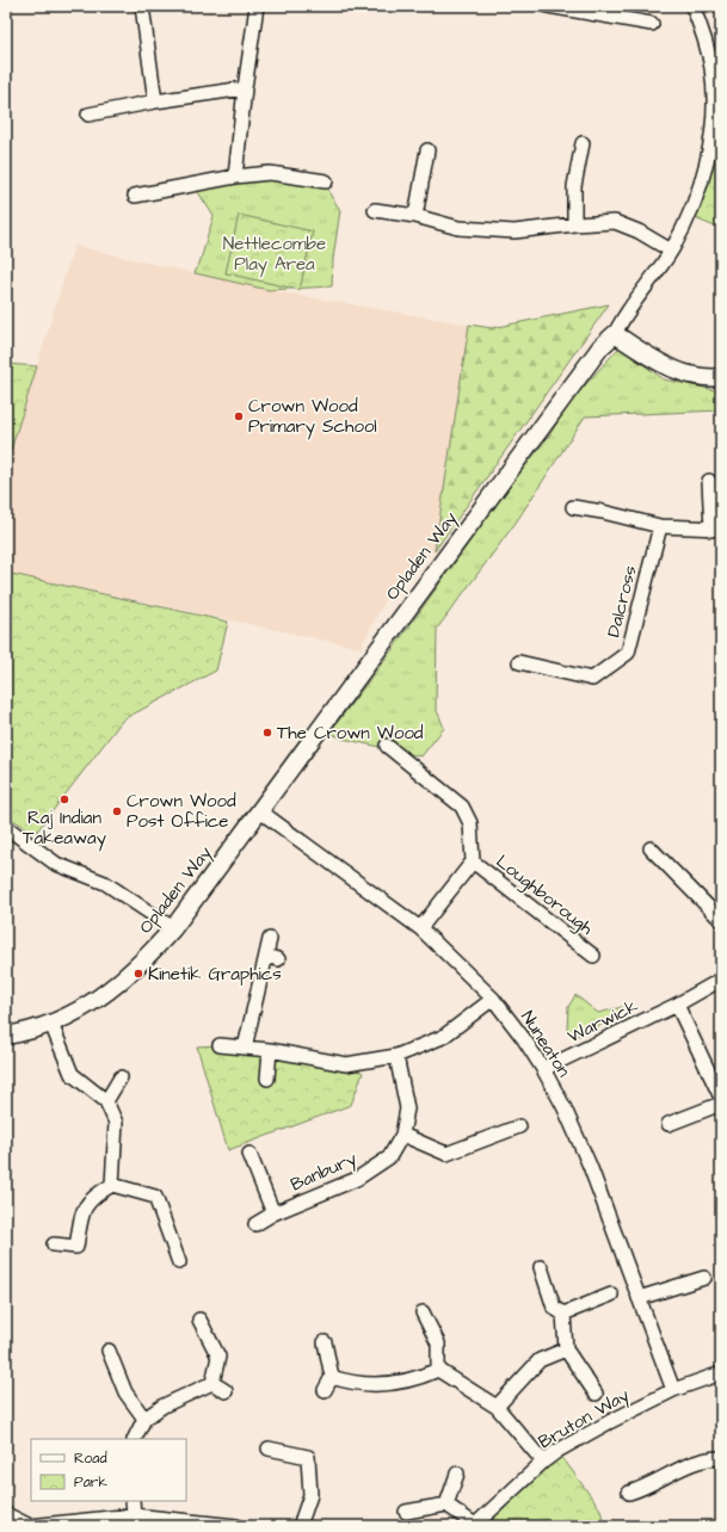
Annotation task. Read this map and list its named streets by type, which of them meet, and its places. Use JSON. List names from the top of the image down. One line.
{"streets":{"street":["Opladen Way","Dalcross","Loughborough","Warwick","Nuneaton","Banbury","Bruton Way"]},"crossings":[["Opladen Way","Nuneaton"],["Loughborough","Nuneaton"],["Warwick","Nuneaton"],["Nuneaton","Bruton Way"]],"parks":["Nettlecombe Play Area"],"places":["Crown Wood Primary School","The Crown Wood","Raj Indian Takeaway","Crown Wood Post Office","Kinetik Graphics"],"legend":["Road","Park"]}
